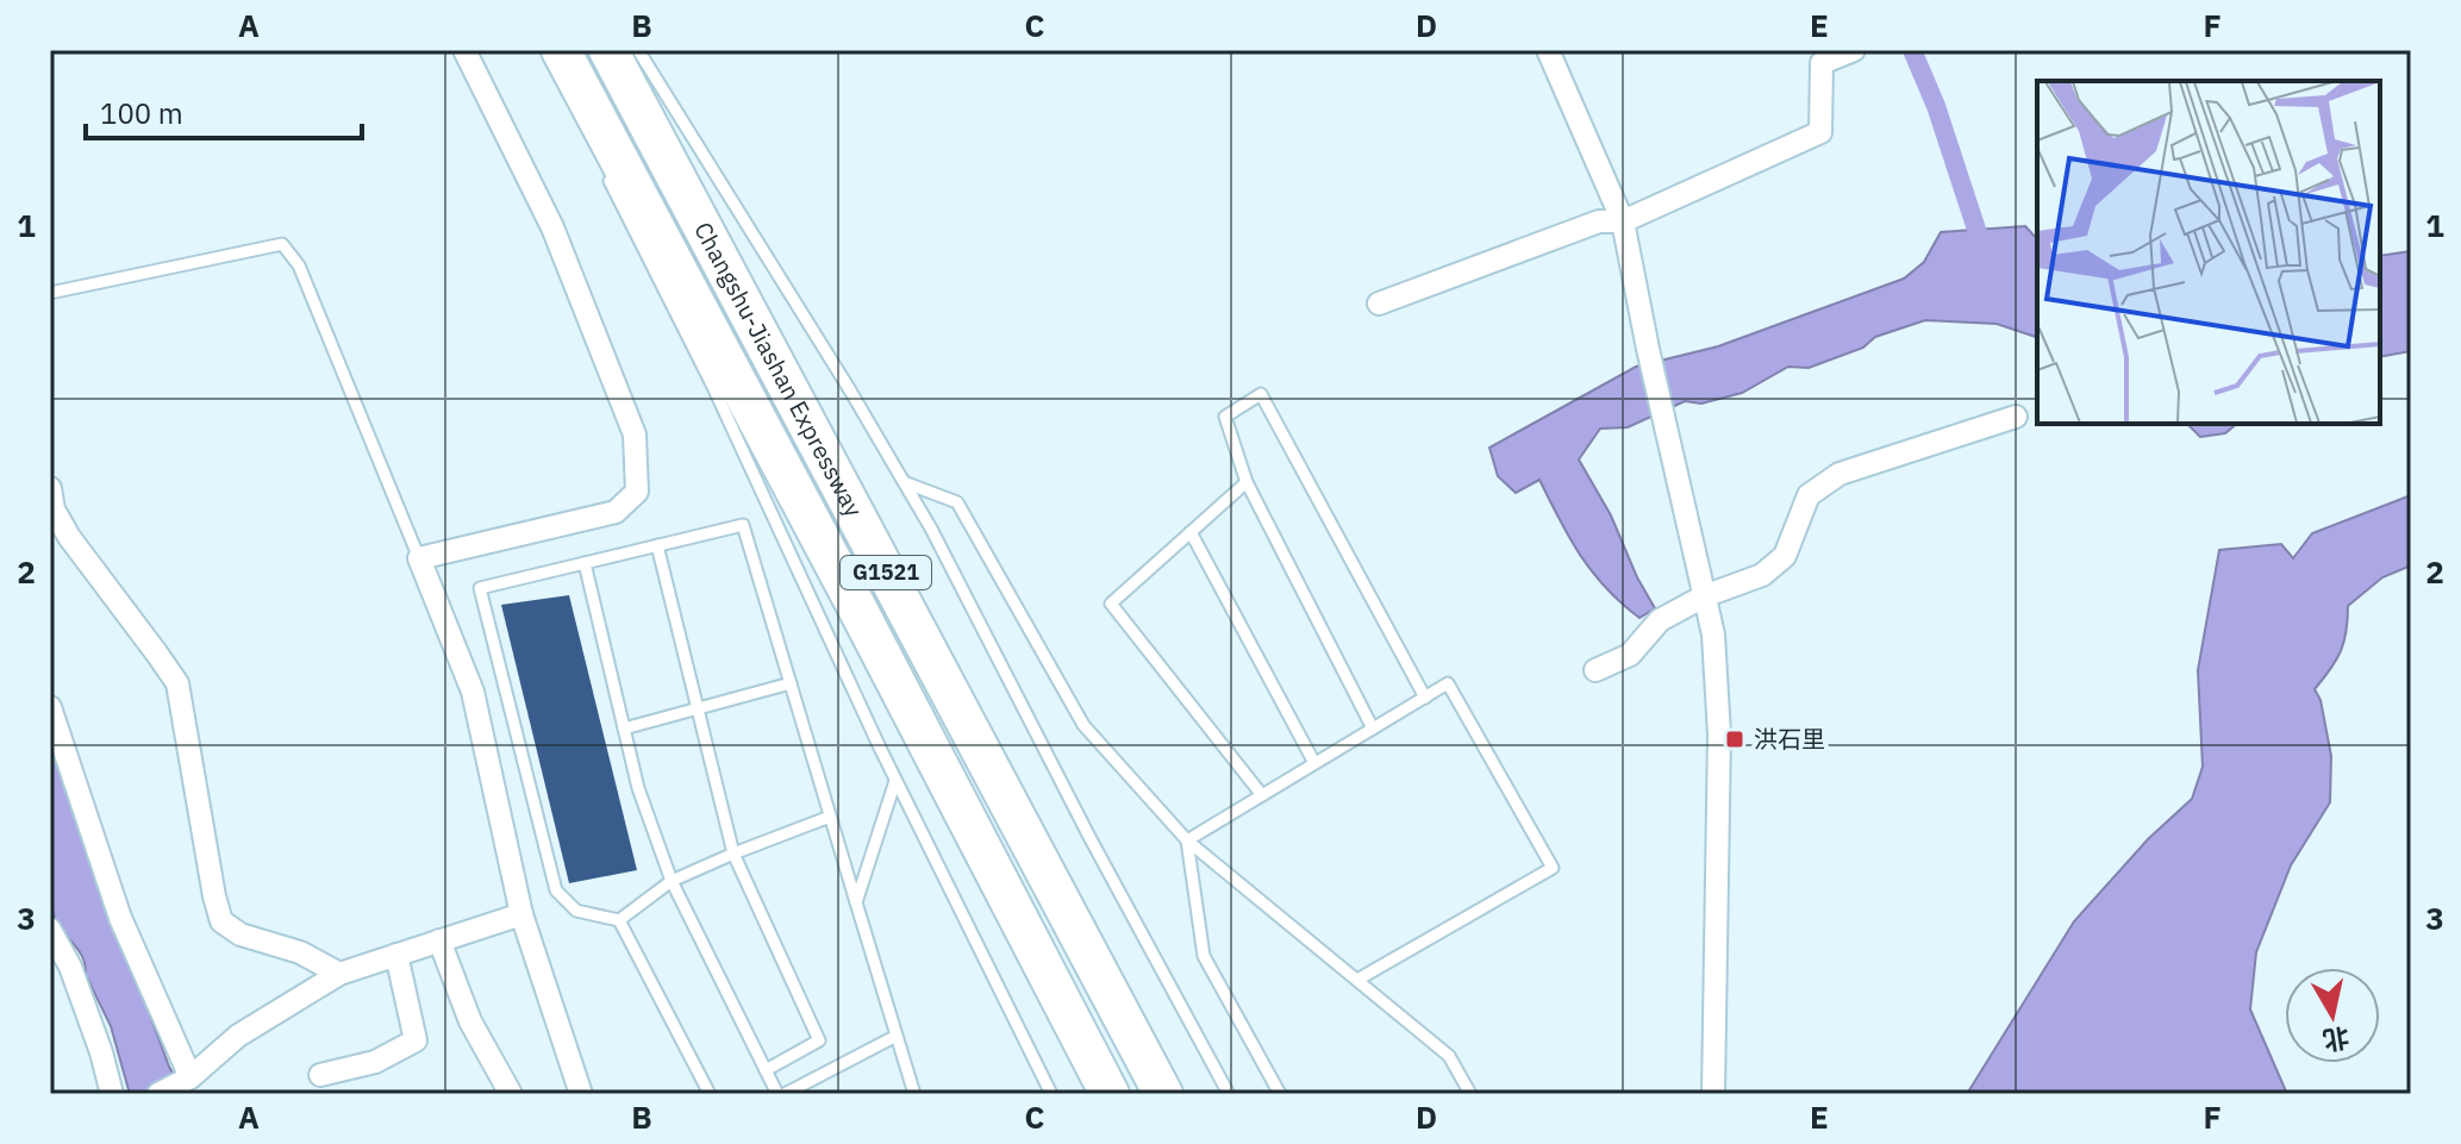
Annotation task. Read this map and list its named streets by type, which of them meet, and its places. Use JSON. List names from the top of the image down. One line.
{"streets":{"highway":["Changshu-Jiashan Expressway","G1521"]},"places":{"transit":["洪石里"]},"scale_bar":"100 m","north":"bottom","grid":{"columns":["A","B","C","D","E","F"],"rows":["1","2","3"]}}
